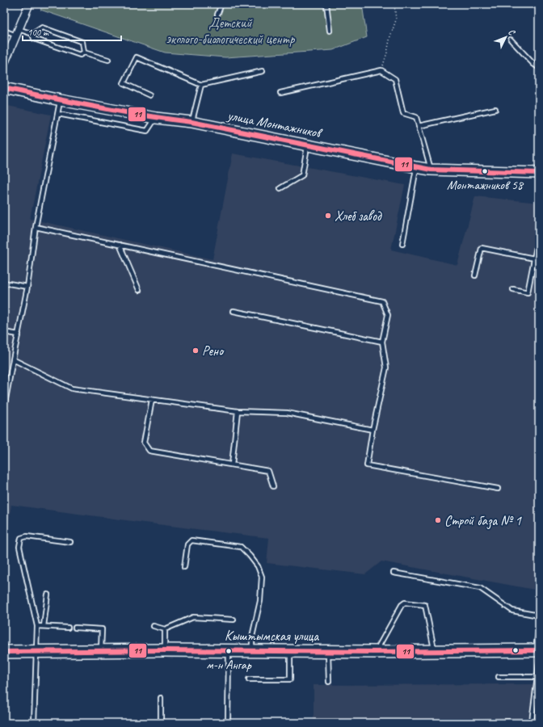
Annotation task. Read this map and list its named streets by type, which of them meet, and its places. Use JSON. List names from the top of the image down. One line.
{"streets":{"main road":["Кыштымская улица"],"street":["улица Монтажников"]},"parks":["Детский эколого-биологический центр"],"places":["Монтажников 58","Хлеб завод","Рено","Строй база № 1","м-н Ангар"],"lines":["transit line 11"],"scale_bar":"100 m","north":"top right"}
